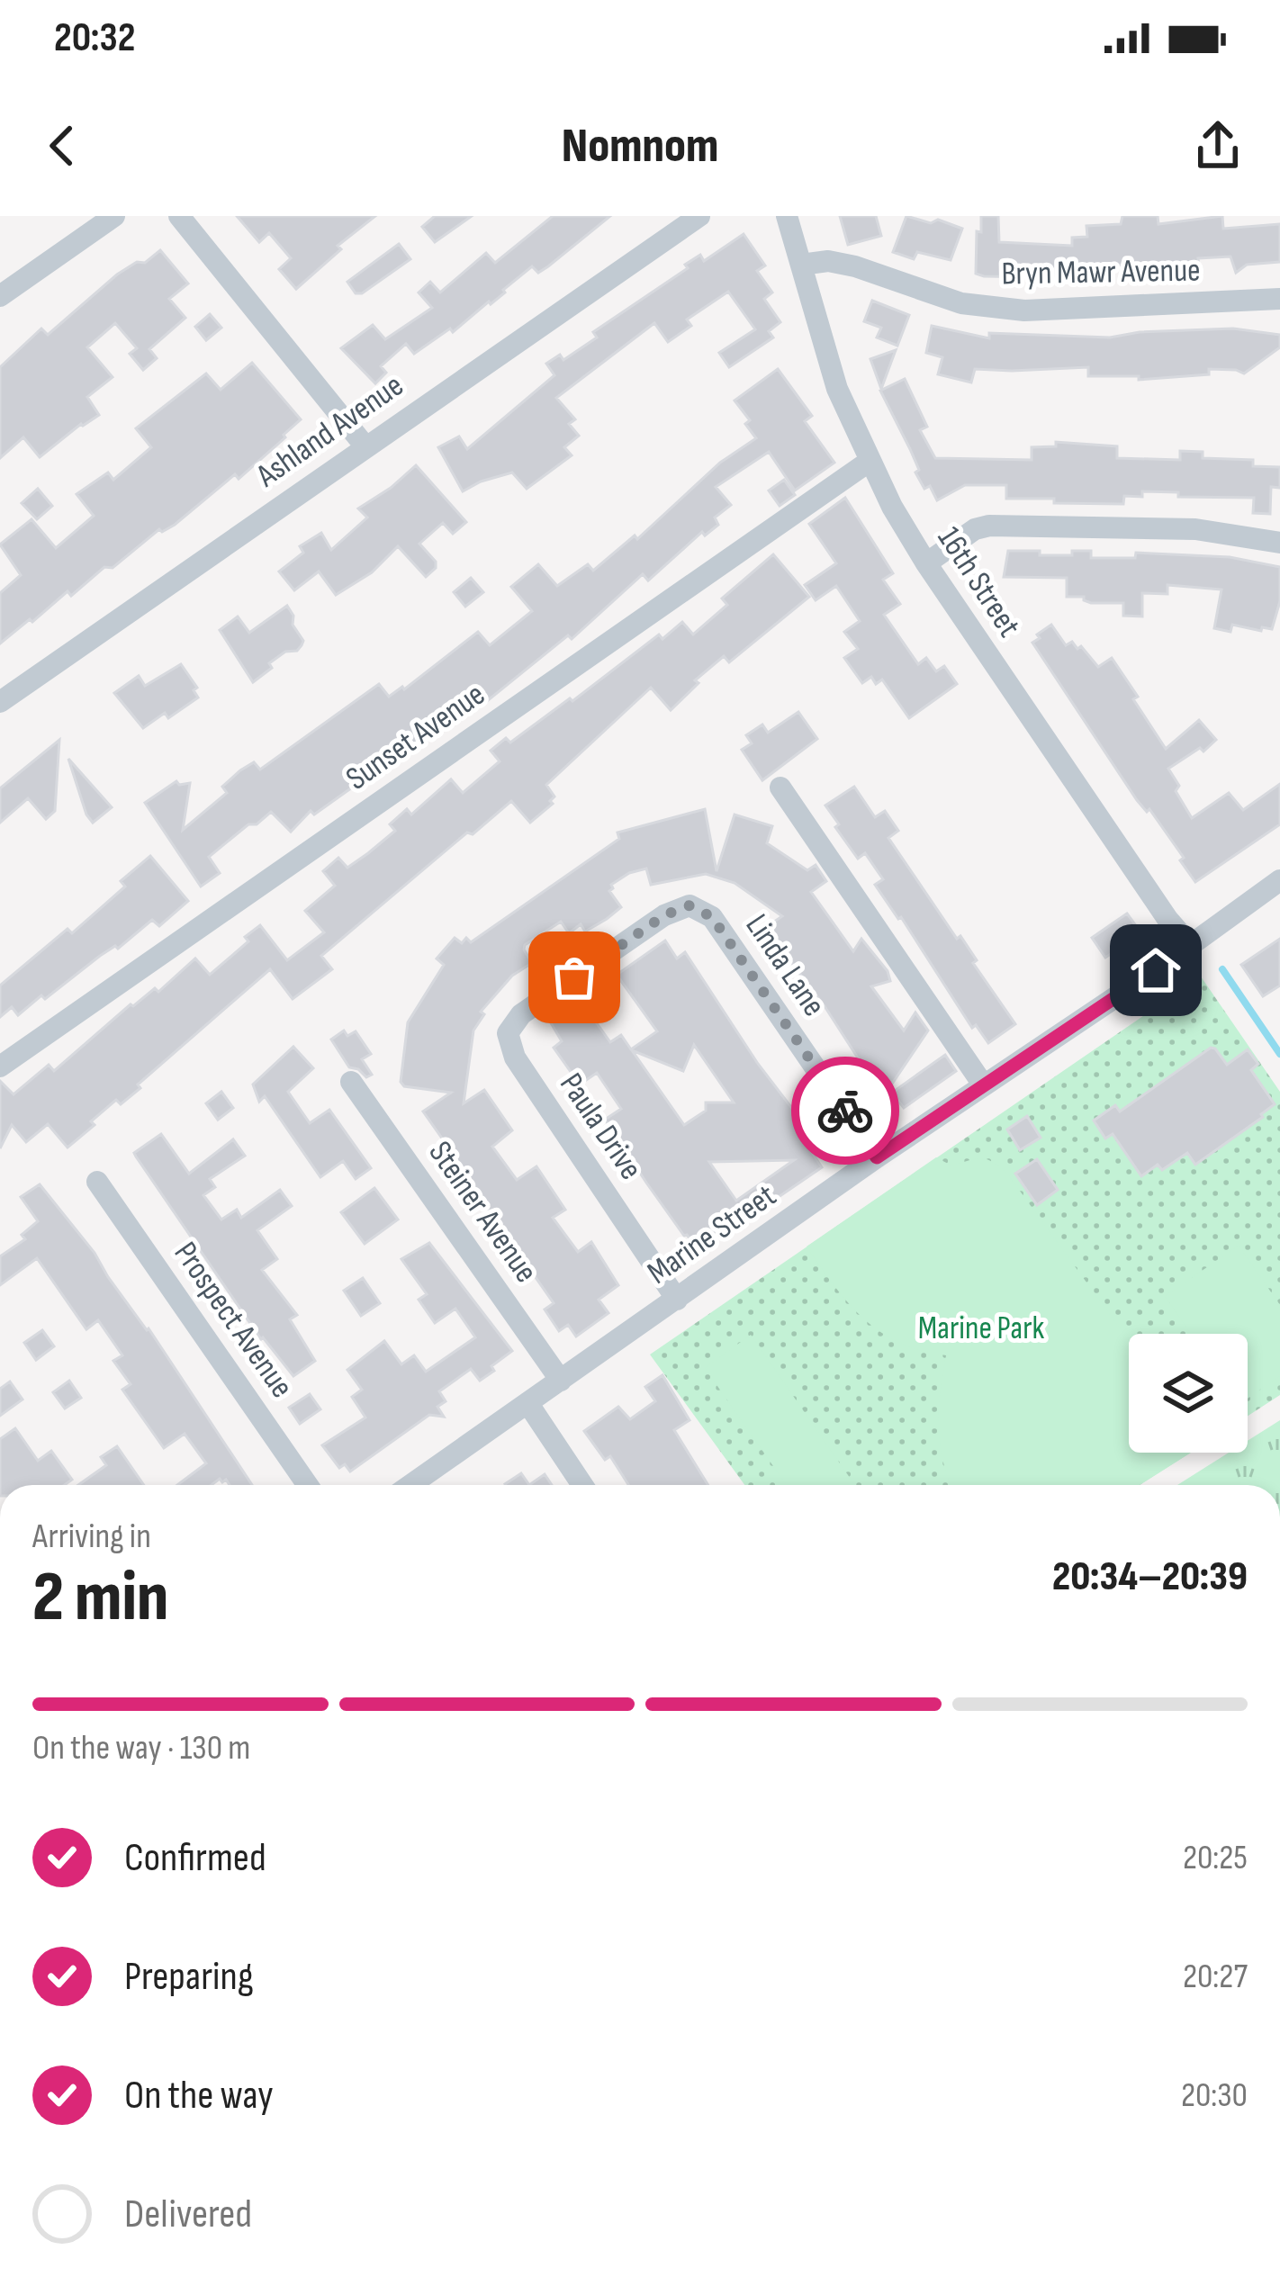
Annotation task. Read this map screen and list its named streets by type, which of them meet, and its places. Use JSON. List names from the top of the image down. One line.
{"streets":{"street":["Bryn Mawr Avenue","Ashland Avenue","16th Street","Sunset Avenue","Linda Lane","Paula Drive","Steiner Avenue","Marine Street","Prospect Avenue"]},"crossings":[["Bryn Mawr Avenue","16th Street"],["16th Street","Sunset Avenue"],["16th Street","Marine Street"],["Linda Lane","Paula Drive"],["Linda Lane","Marine Street"],["Paula Drive","Marine Street"],["Steiner Avenue","Marine Street"]],"parks":["Marine Park"],"page":{"status":"20:32","header":"Nomnom","heading":["2 min","Arriving in","20:34–20:39"],"bar":"On the way · 130 m","list":[["Confirmed","20:25"],["Preparing","20:27"],["On the way","20:30"],"Delivered"]}}
